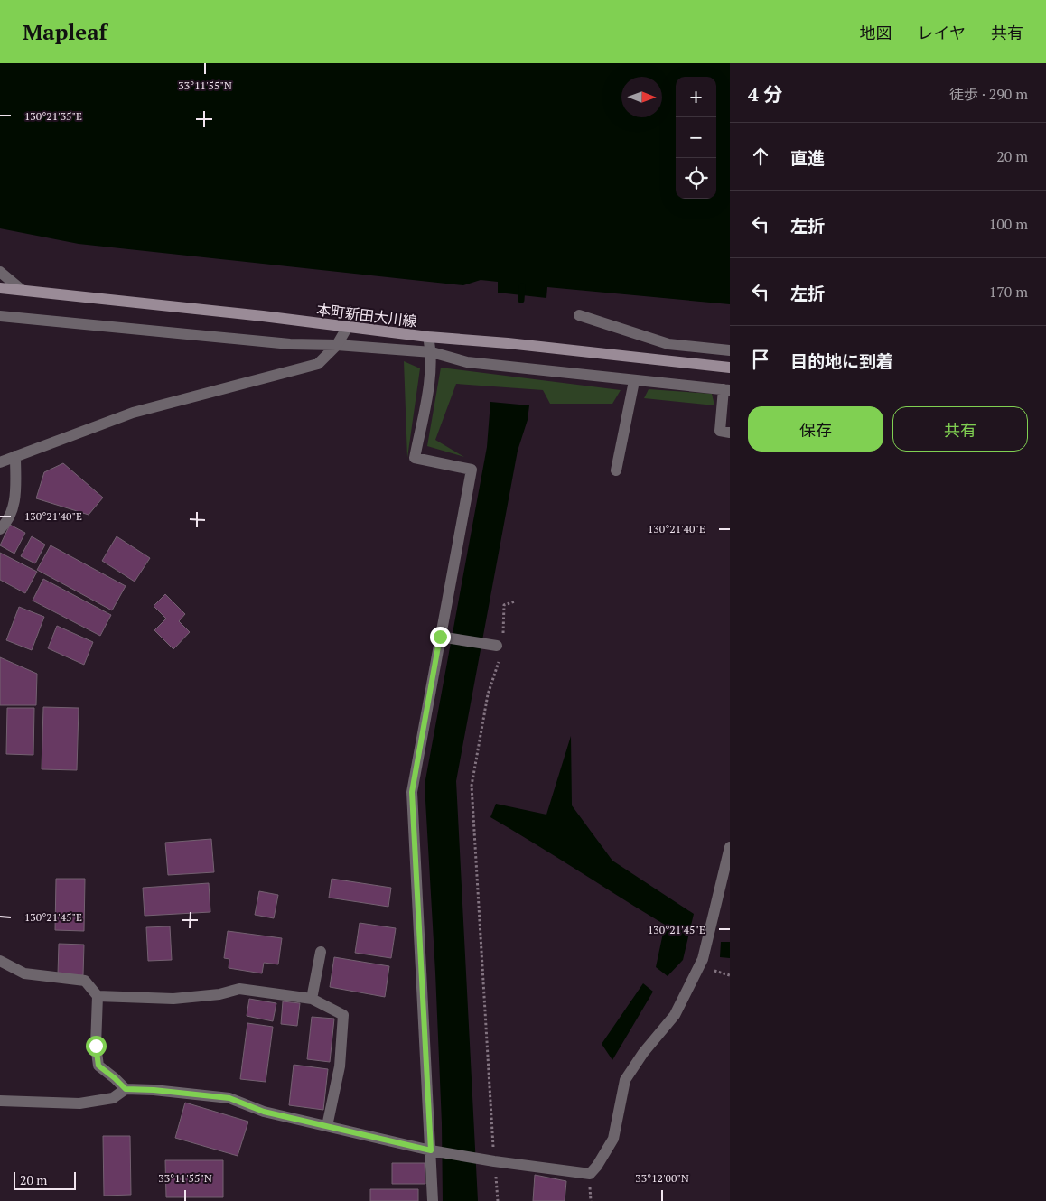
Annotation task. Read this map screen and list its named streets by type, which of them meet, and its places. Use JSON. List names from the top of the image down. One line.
{"streets":{"main road":["本町新田大川線"]},"scale_bar":"20 m","north":"right","page":{"header":"Mapleaf","nav":["地図","レイヤ","共有"],"heading":["4 分","徒歩 · 290 m"],"map_buttons":["+","−"],"list":[["直進","20 m"],["左折","100 m"],["左折","170 m"],"目的地に到着"],"buttons":["保存","共有"],"scale":"20 m"},"coordinates":["33°11'55\"N","130°21'35\"E","130°21'40\"E","130°21'45\"E","33°12'00\"N"]}
